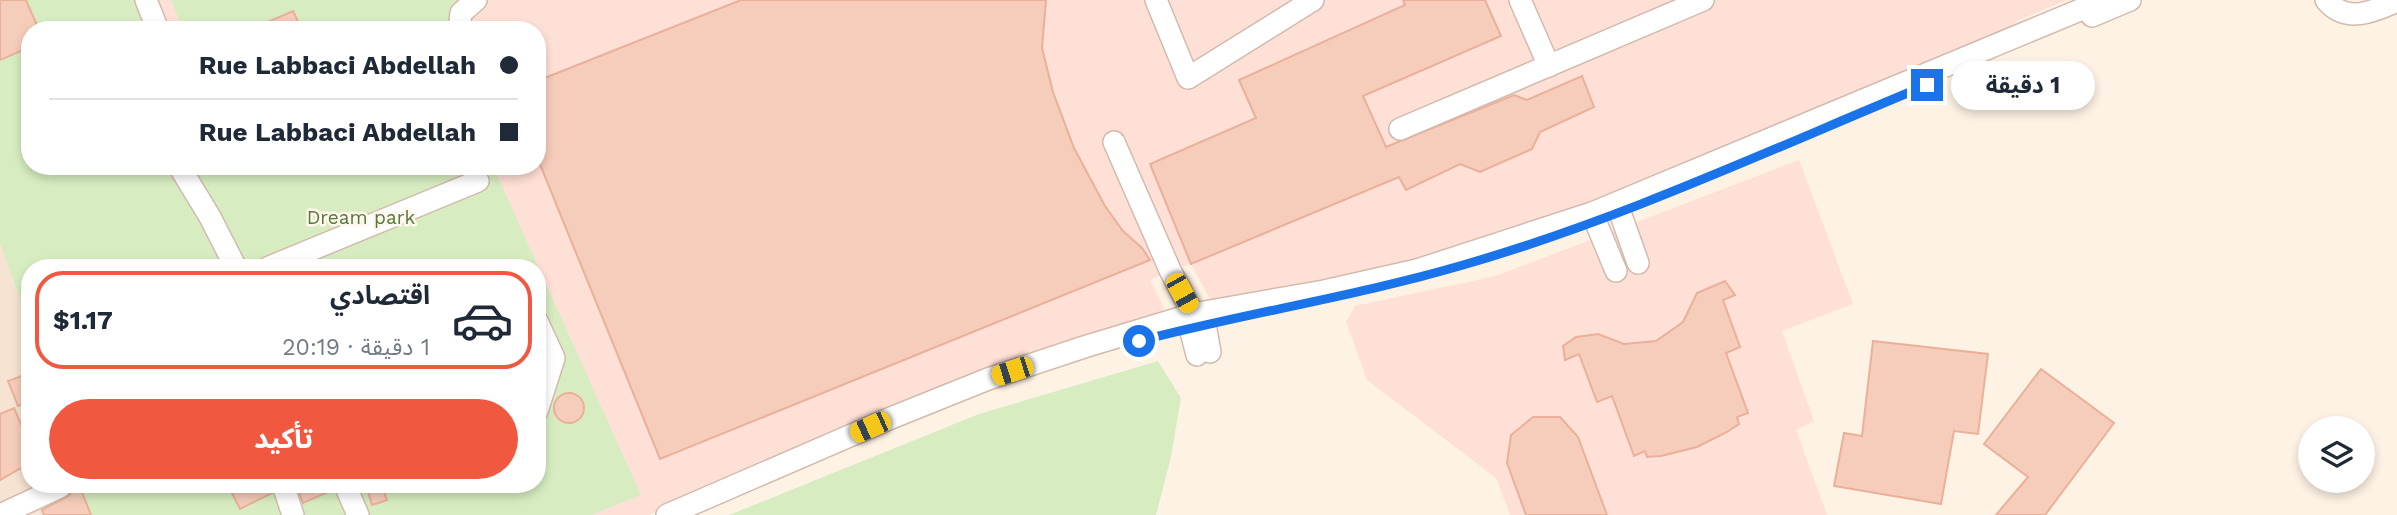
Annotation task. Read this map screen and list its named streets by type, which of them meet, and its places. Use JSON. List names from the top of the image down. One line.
{"parks":["Dream park"],"page":{"banner":["Rue Labbaci Abdellah","Rue Labbaci Abdellah"],"bubble":"1 دقيقة","list":[{"name":"اقتصادي","note":"1 دقيقة · 20:19","value":"$1.17"}],"buttons":"تأكيد"}}
